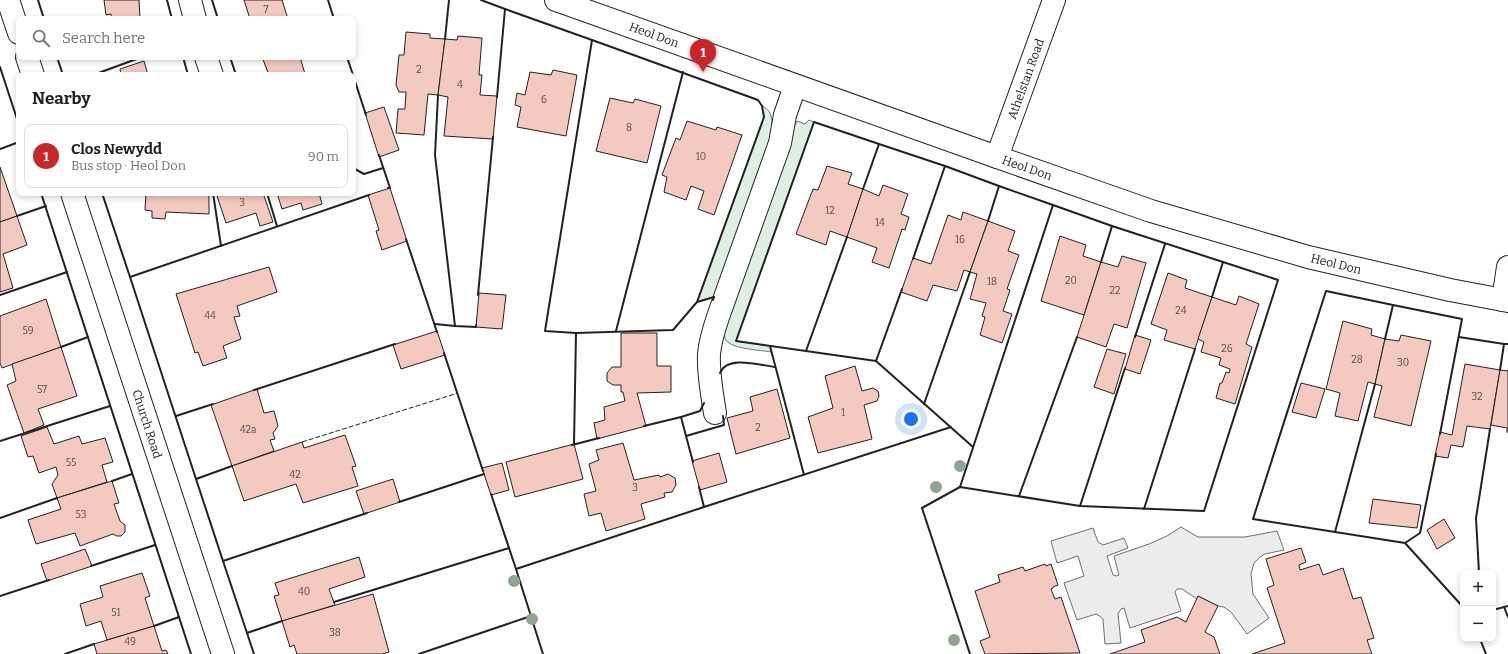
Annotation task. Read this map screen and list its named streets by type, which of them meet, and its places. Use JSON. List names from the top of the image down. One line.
{"streets":{"street":["Heol Don","Athelstan Road","Church Road"]},"crossings":[["Heol Don","Athelstan Road"]],"house_numbers":["7","2","4","6","8","10","3","12","14","16","20","18","22","24","44","59","26","28","30","57","32","1","2","42a","55","42","3","53","40","51","38","49"],"page":{"search":"Search here","pins":"1","heading":"Nearby","list":[{"mark":"1","name":"Clos Newydd","note":"Bus stop · Heol Don","value":"90 m"}],"map_buttons":["+","−"]}}
